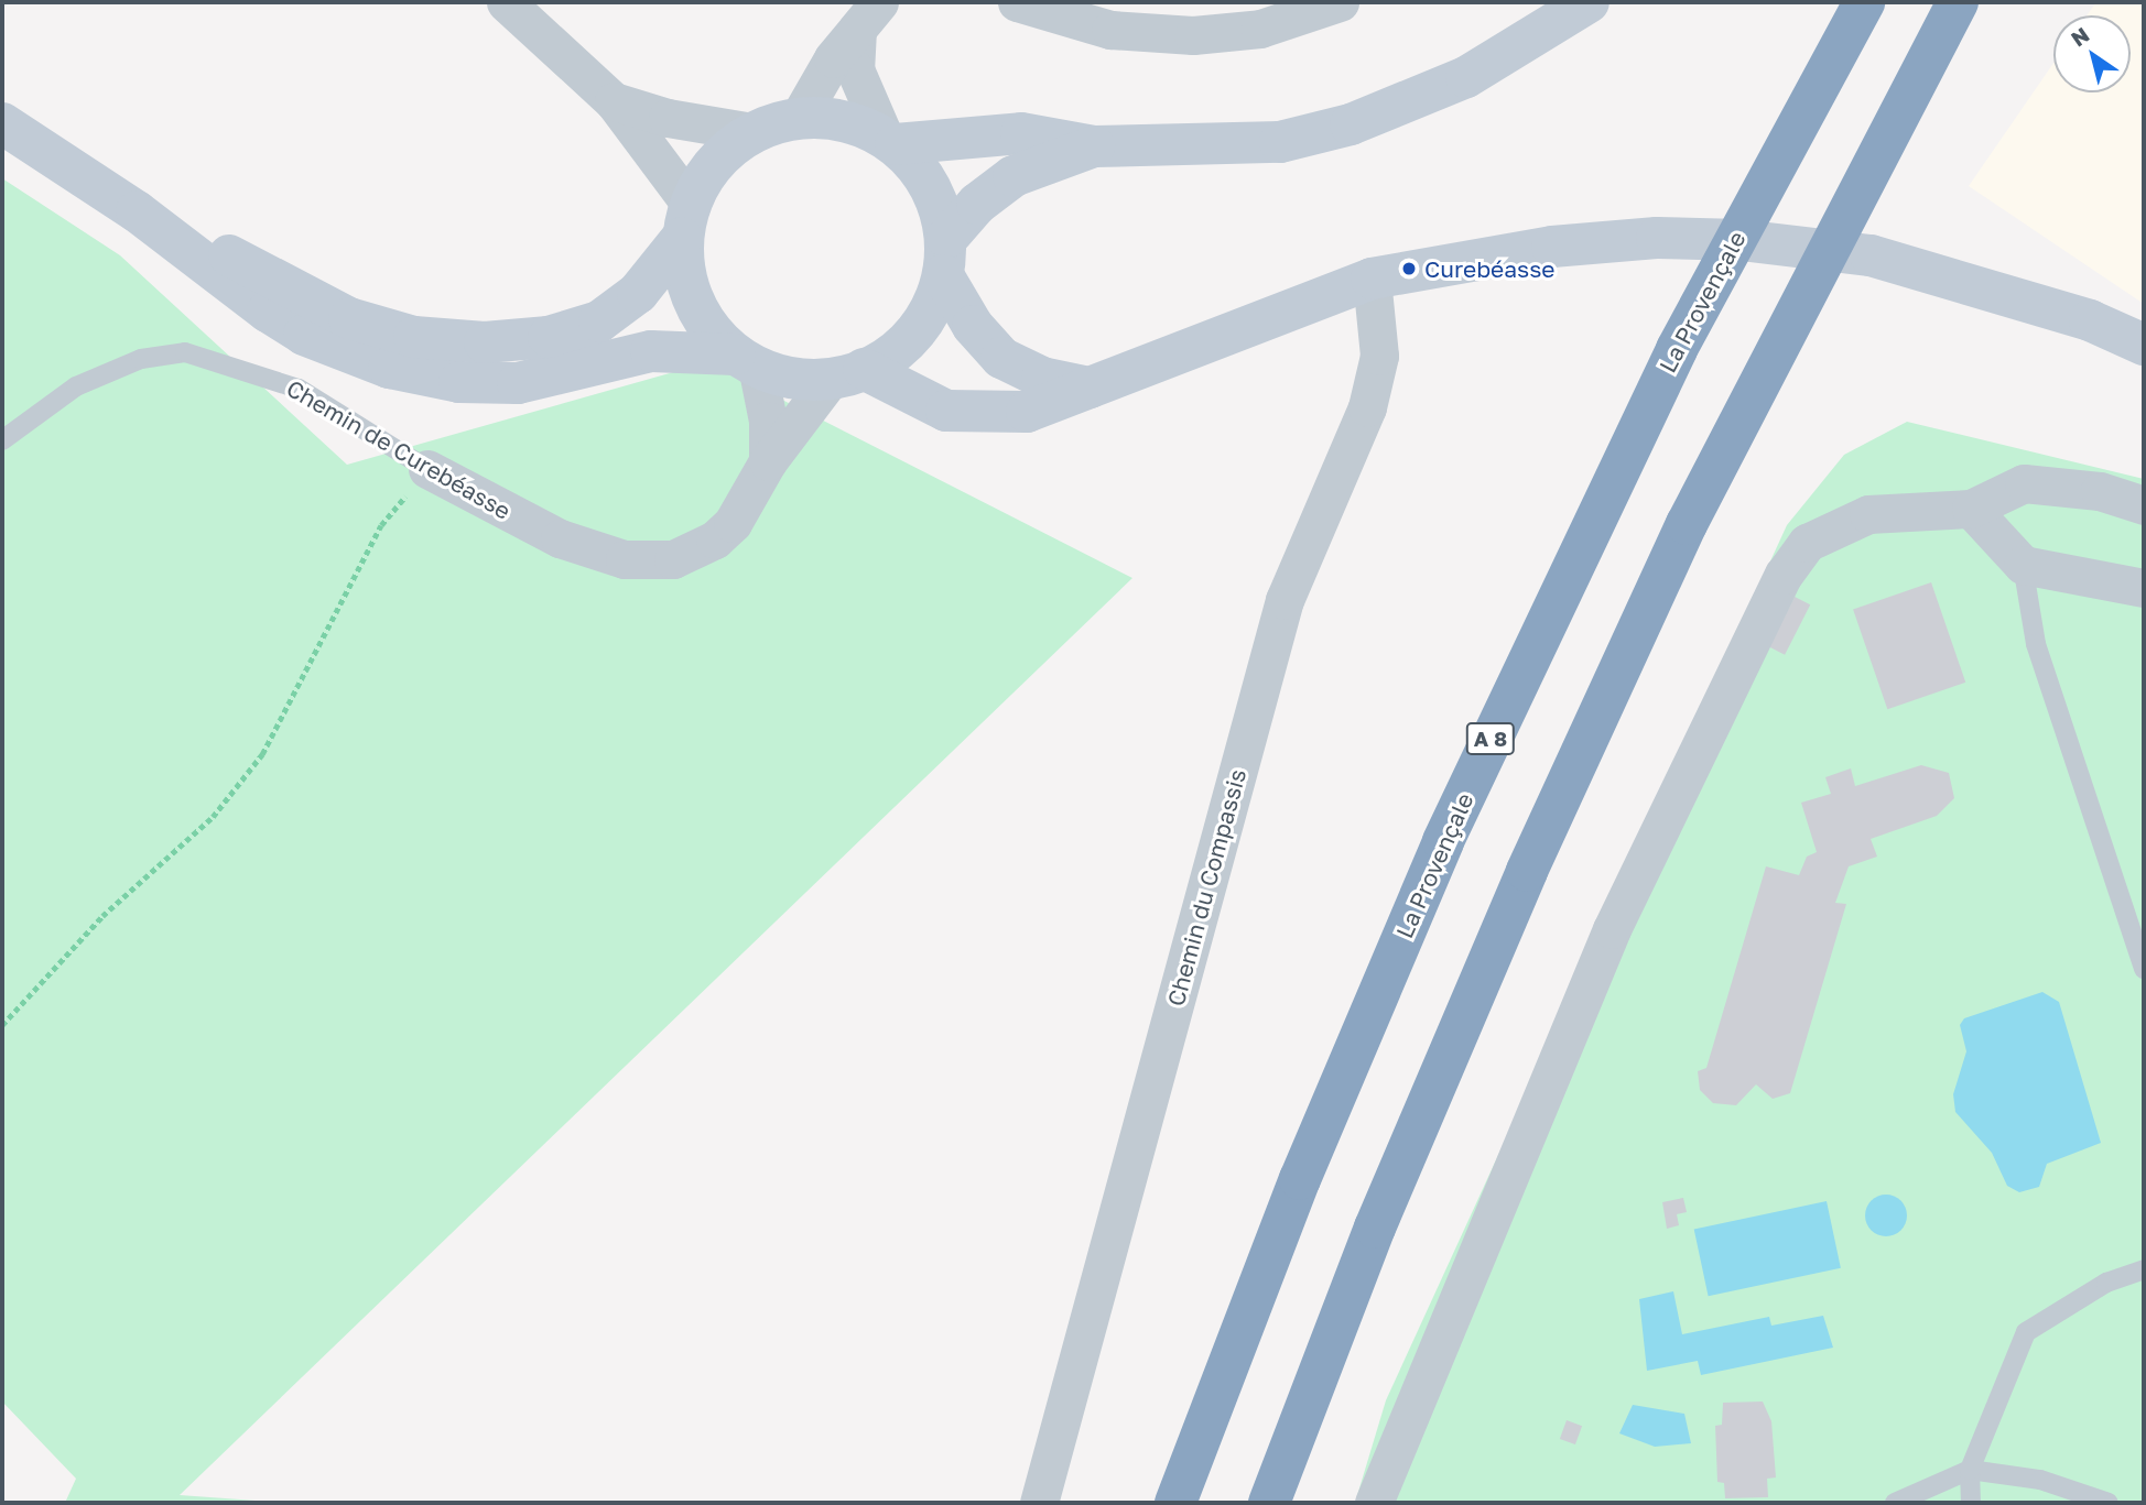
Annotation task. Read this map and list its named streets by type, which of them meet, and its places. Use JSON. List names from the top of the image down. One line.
{"streets":{"highway":["La Provençale","A 8"],"street":["Chemin de Curebéasse","Chemin du Compassis"]},"places":["Curebéasse"],"north":"top left"}
